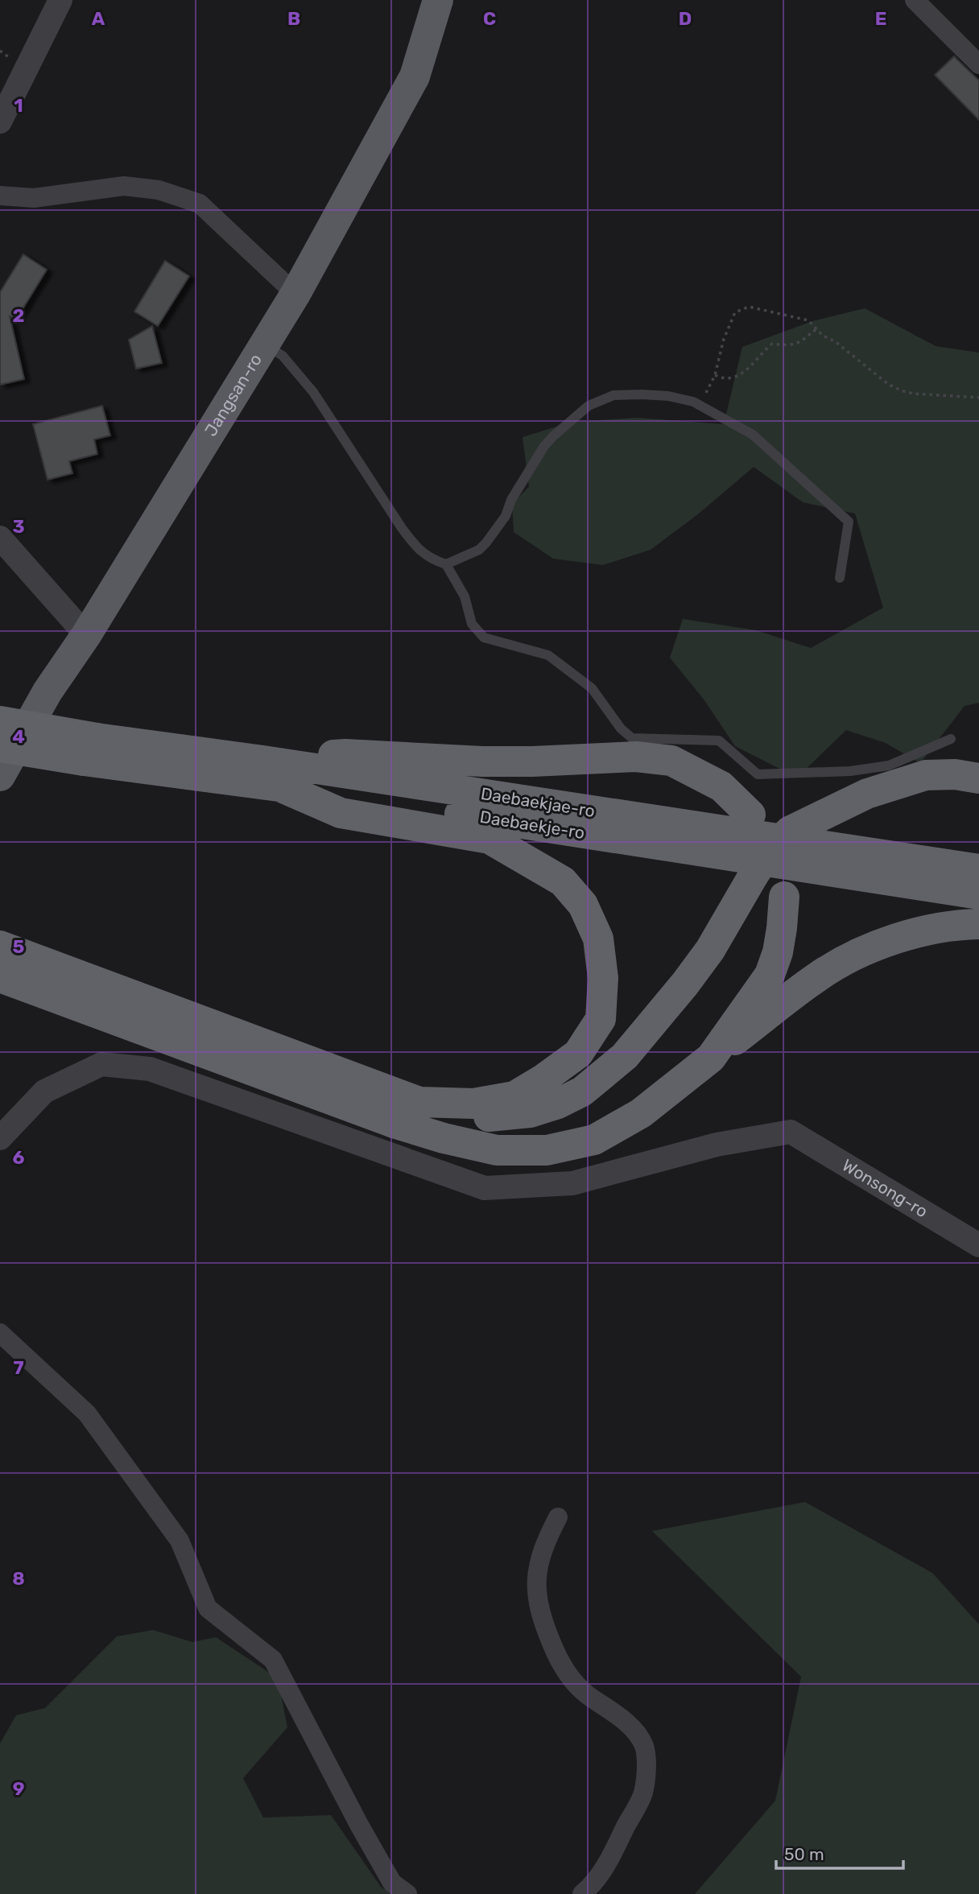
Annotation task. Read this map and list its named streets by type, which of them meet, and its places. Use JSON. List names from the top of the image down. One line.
{"streets":{"highway":["Daebaekjae-ro","Daebaekje-ro"],"main road":["Jangsan-ro"],"street":["Wonsong-ro"]},"crossings":[["Daebaekjae-ro","Daebaekje-ro"]],"scale_bar":"50 m","grid":{"columns":["A","B","C","D","E"],"rows":["1","2","3","4","5","6","7","8","9"]}}
